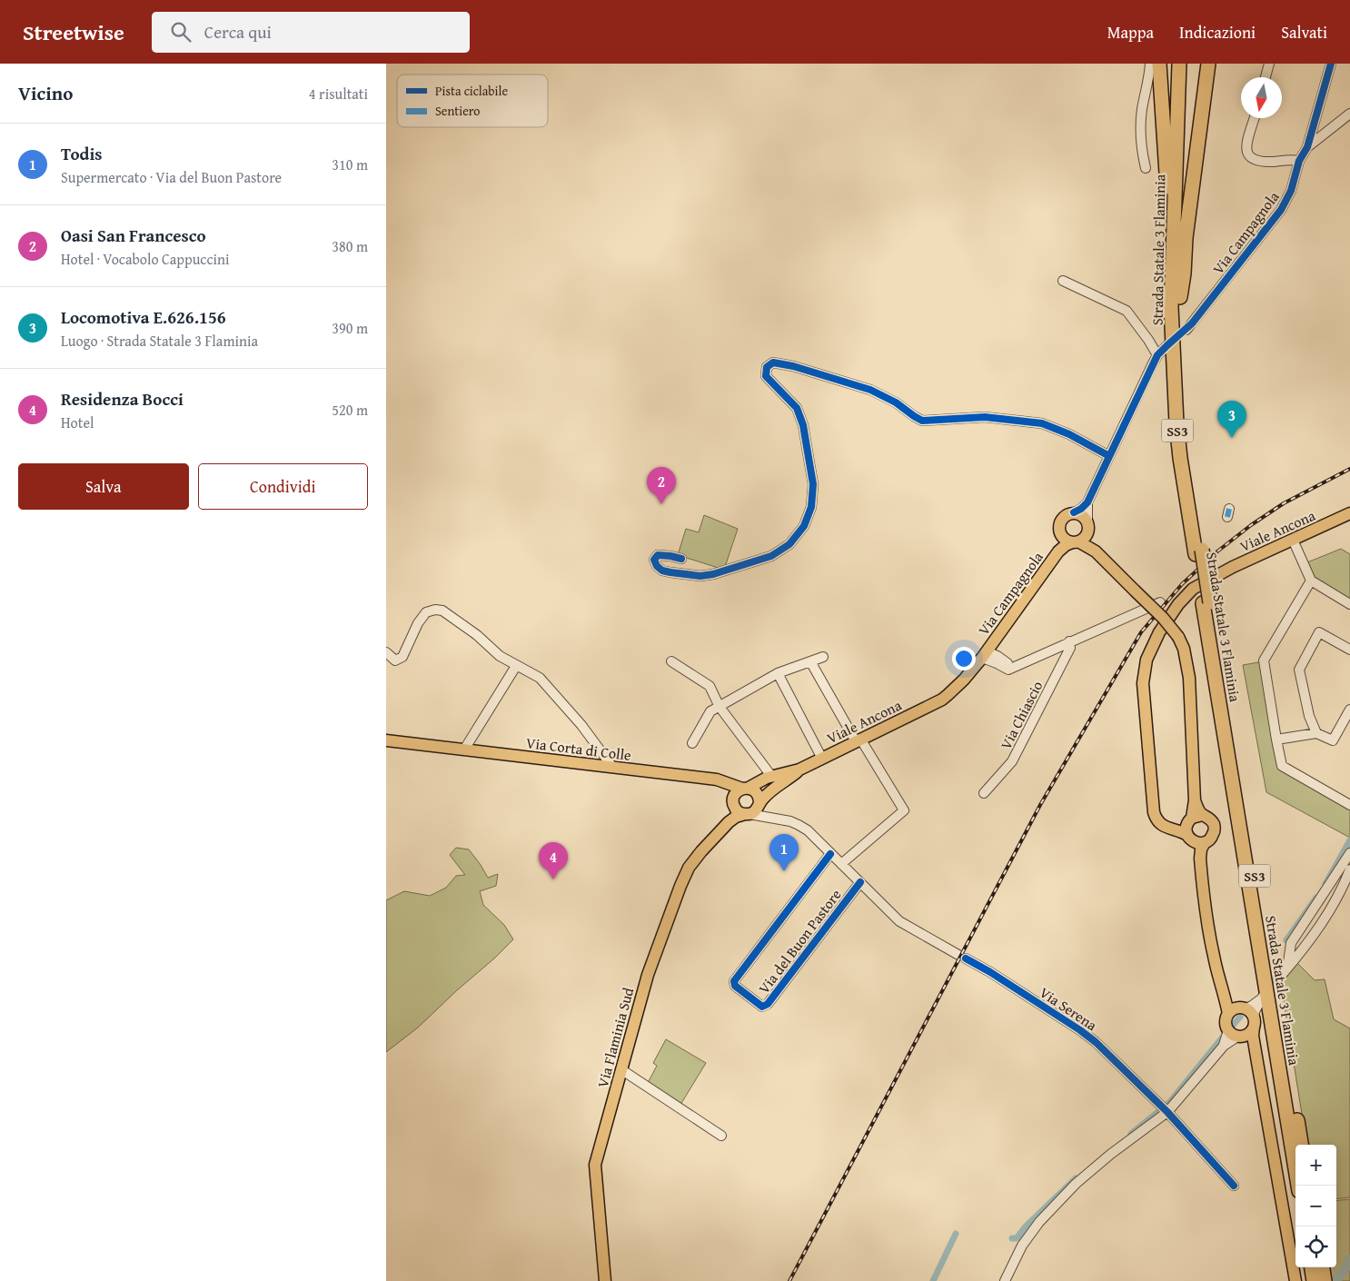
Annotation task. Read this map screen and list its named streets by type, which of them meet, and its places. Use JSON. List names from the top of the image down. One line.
{"streets":{"highway":["Strada Statale 3 Flaminia","SS3"],"main road":["Via Campagnola","Viale Ancona","Via Corta di Colle","Via Flaminia Sud"],"street":["Via Chiascio","Via del Buon Pastore","Via Serena"]},"crossings":[["Via Campagnola","Viale Ancona"],["Viale Ancona","Via Corta di Colle"],["Viale Ancona","Via Serena"],["Viale Ancona","Via Flaminia Sud"],["Via Corta di Colle","Via Serena"],["Via Corta di Colle","Via Flaminia Sud"],["Via del Buon Pastore","Via Serena"],["Via Serena","Via Flaminia Sud"]],"legend":["Pista ciclabile","Sentiero"],"north":"bottom","page":{"header":"Streetwise","search":"Cerca qui","nav":["Mappa","Indicazioni","Salvati"],"heading":["Vicino","4 risultati"],"list":[{"mark":"1","name":"Todis","note":"Supermercato · Via del Buon Pastore","value":"310 m"},{"mark":"2","name":"Oasi San Francesco","note":"Hotel · Vocabolo Cappuccini","value":"380 m"},{"mark":"3","name":"Locomotiva E.626.156","note":"Luogo · Strada Statale 3 Flaminia","value":"390 m"},{"mark":"4","name":"Residenza Bocci","note":"Hotel","value":"520 m"}],"pins":["3","2","1","4"],"buttons":["Salva","Condividi"],"map_buttons":["+","−"]}}
